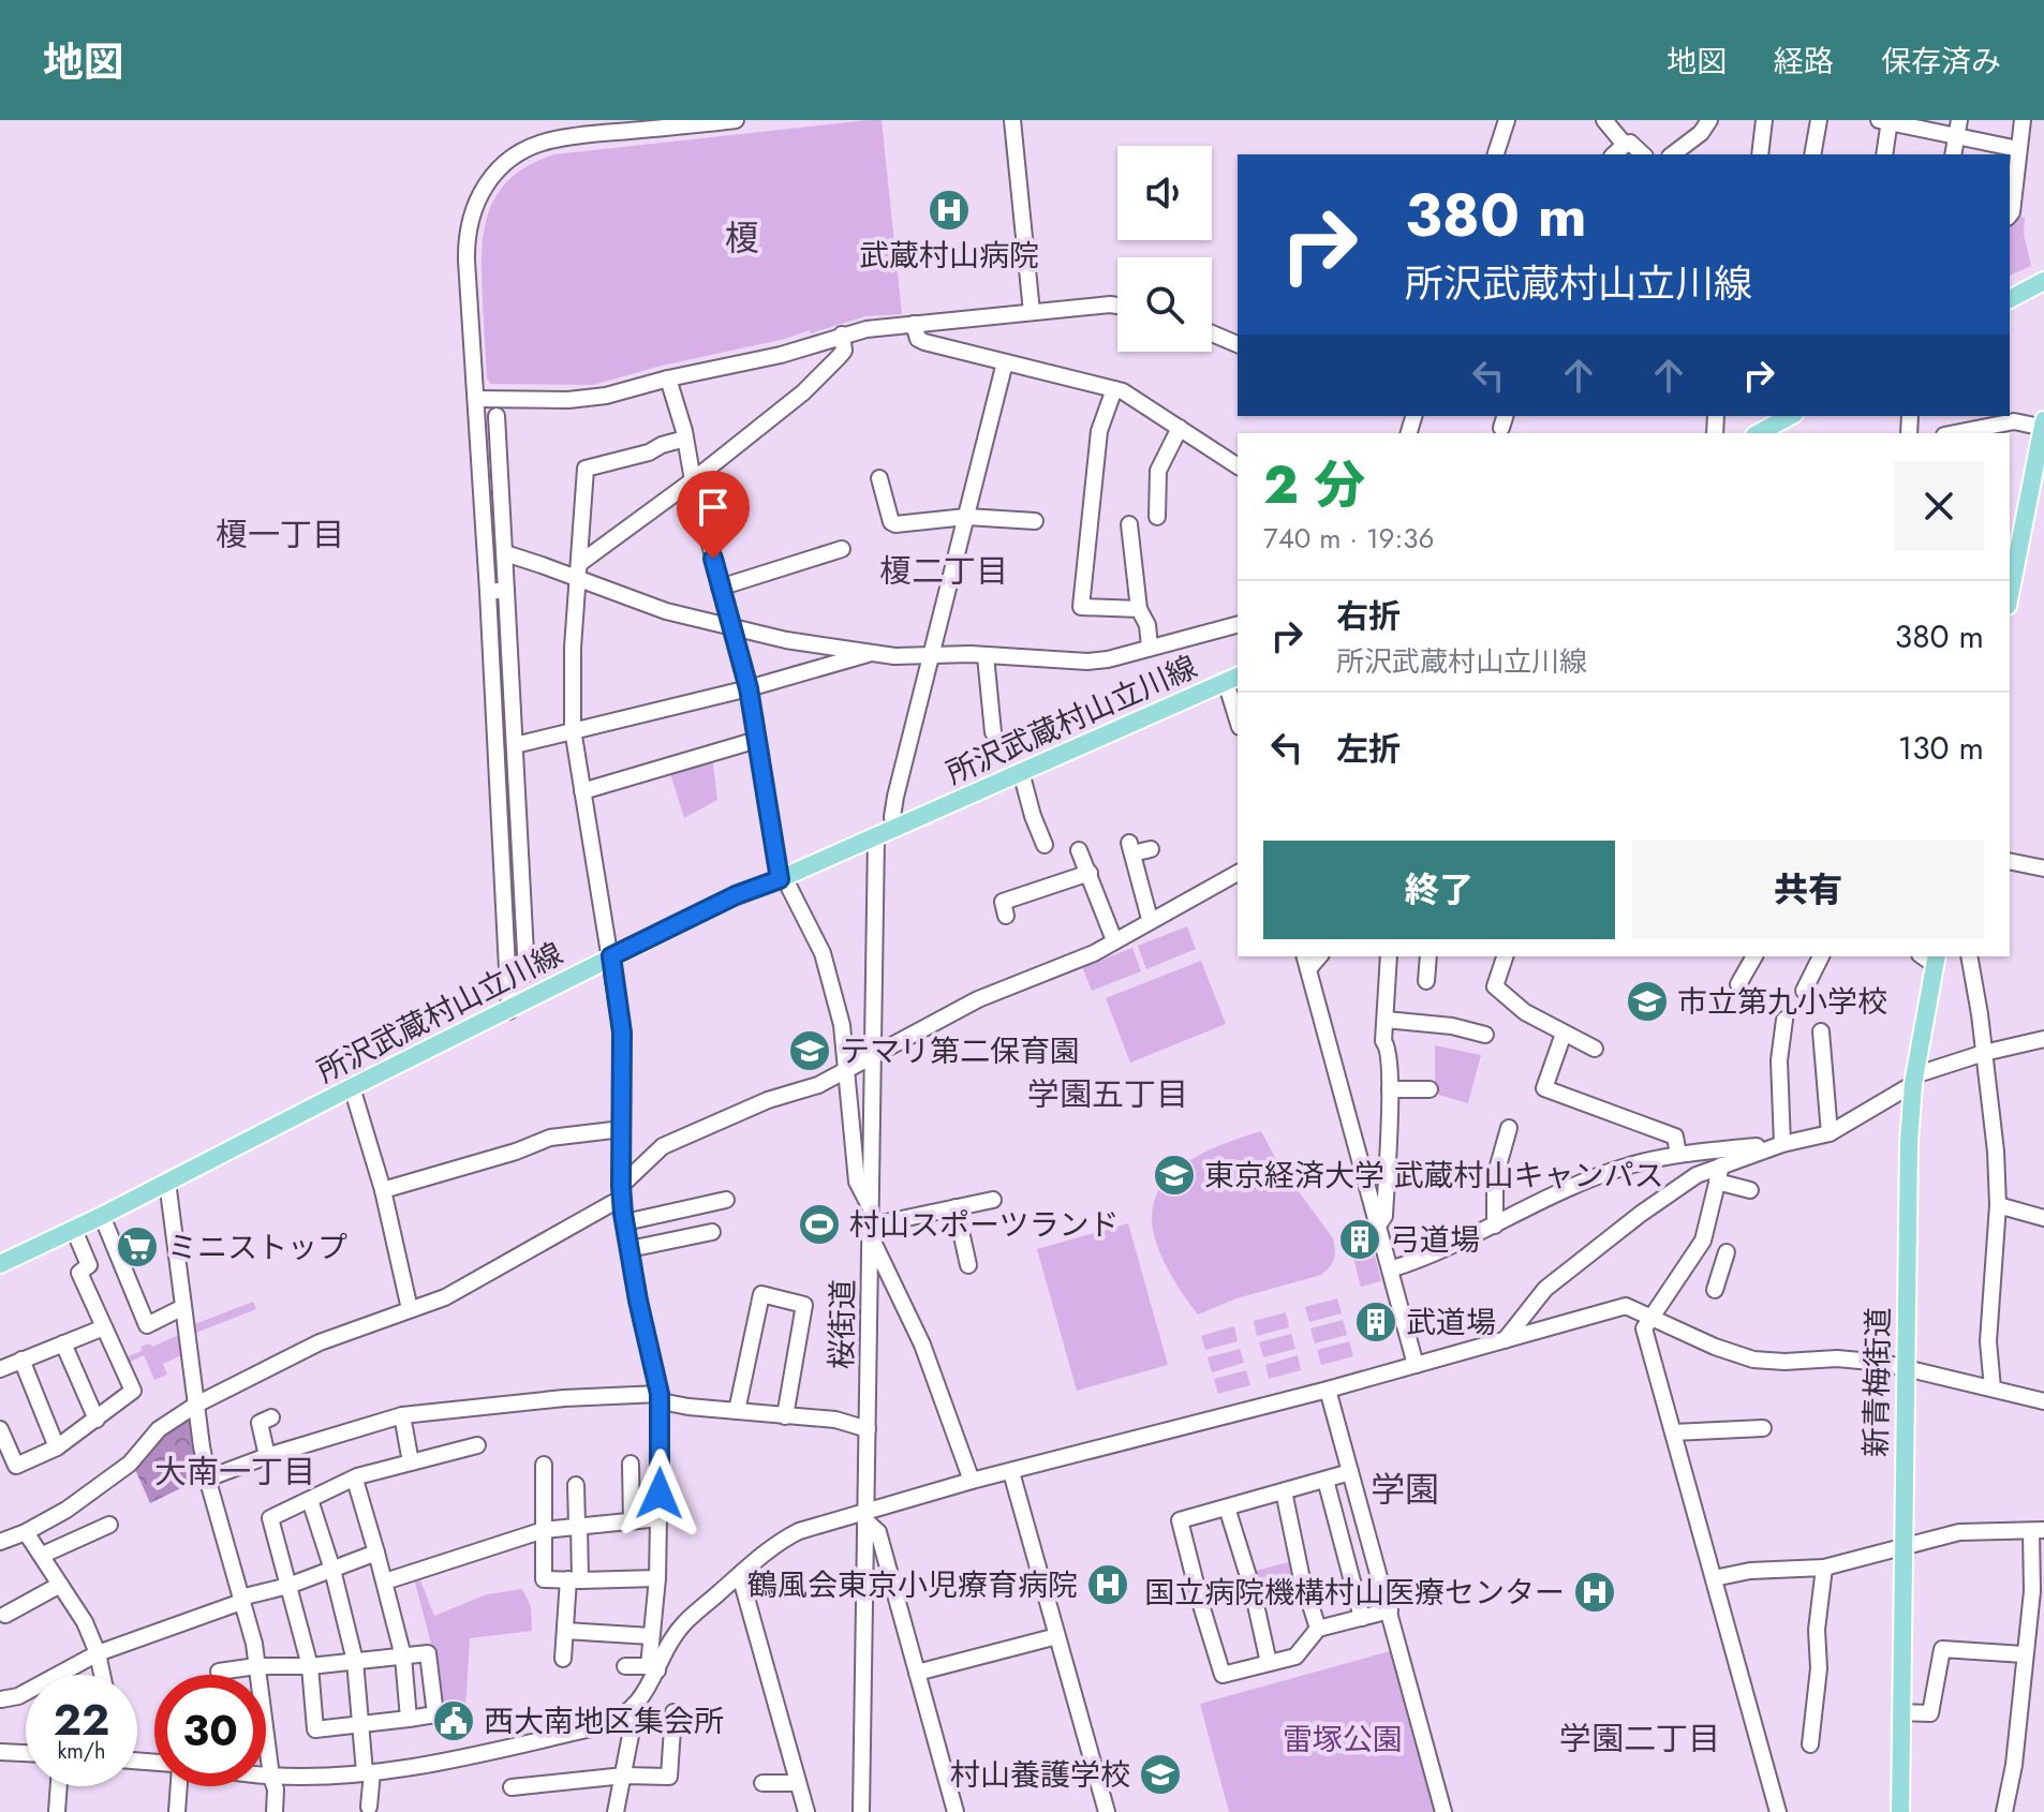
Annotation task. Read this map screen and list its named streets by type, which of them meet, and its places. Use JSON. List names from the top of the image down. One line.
{"streets":{"main road":["所沢武蔵村山立川線","新青梅街道"],"street":["桜街道"]},"crossings":[["所沢武蔵村山立川線","桜街道"]],"districts":["榎","榎一丁目","榎二丁目","学園五丁目","大南一丁目","学園","学園二丁目"],"parks":["雷塚公園"],"places":{"hospital":["武蔵村山病院","鶴風会東京小児療育病院","国立病院機構村山医療センター"],"school or university":["市立第九小学校","テマリ第二保育園","東京経済大学 武蔵村山キャンパス","村山養護学校"],"sports":["村山スポーツランド"],"building":["弓道場","武道場"],"supermarket":["ミニストップ"],"public building":["西大南地区集会所"]},"page":{"header":"地図","nav":["地図","経路","保存済み"],"turn":["380 m","所沢武蔵村山立川線"],"heading":["2 分","740 m · 19:36"],"list":[{"name":"右折","note":"所沢武蔵村山立川線","value":"380 m"},{"name":"左折","value":"130 m"}],"buttons":["終了","共有"],"speed":"22 km/h","limit":"30"}}
